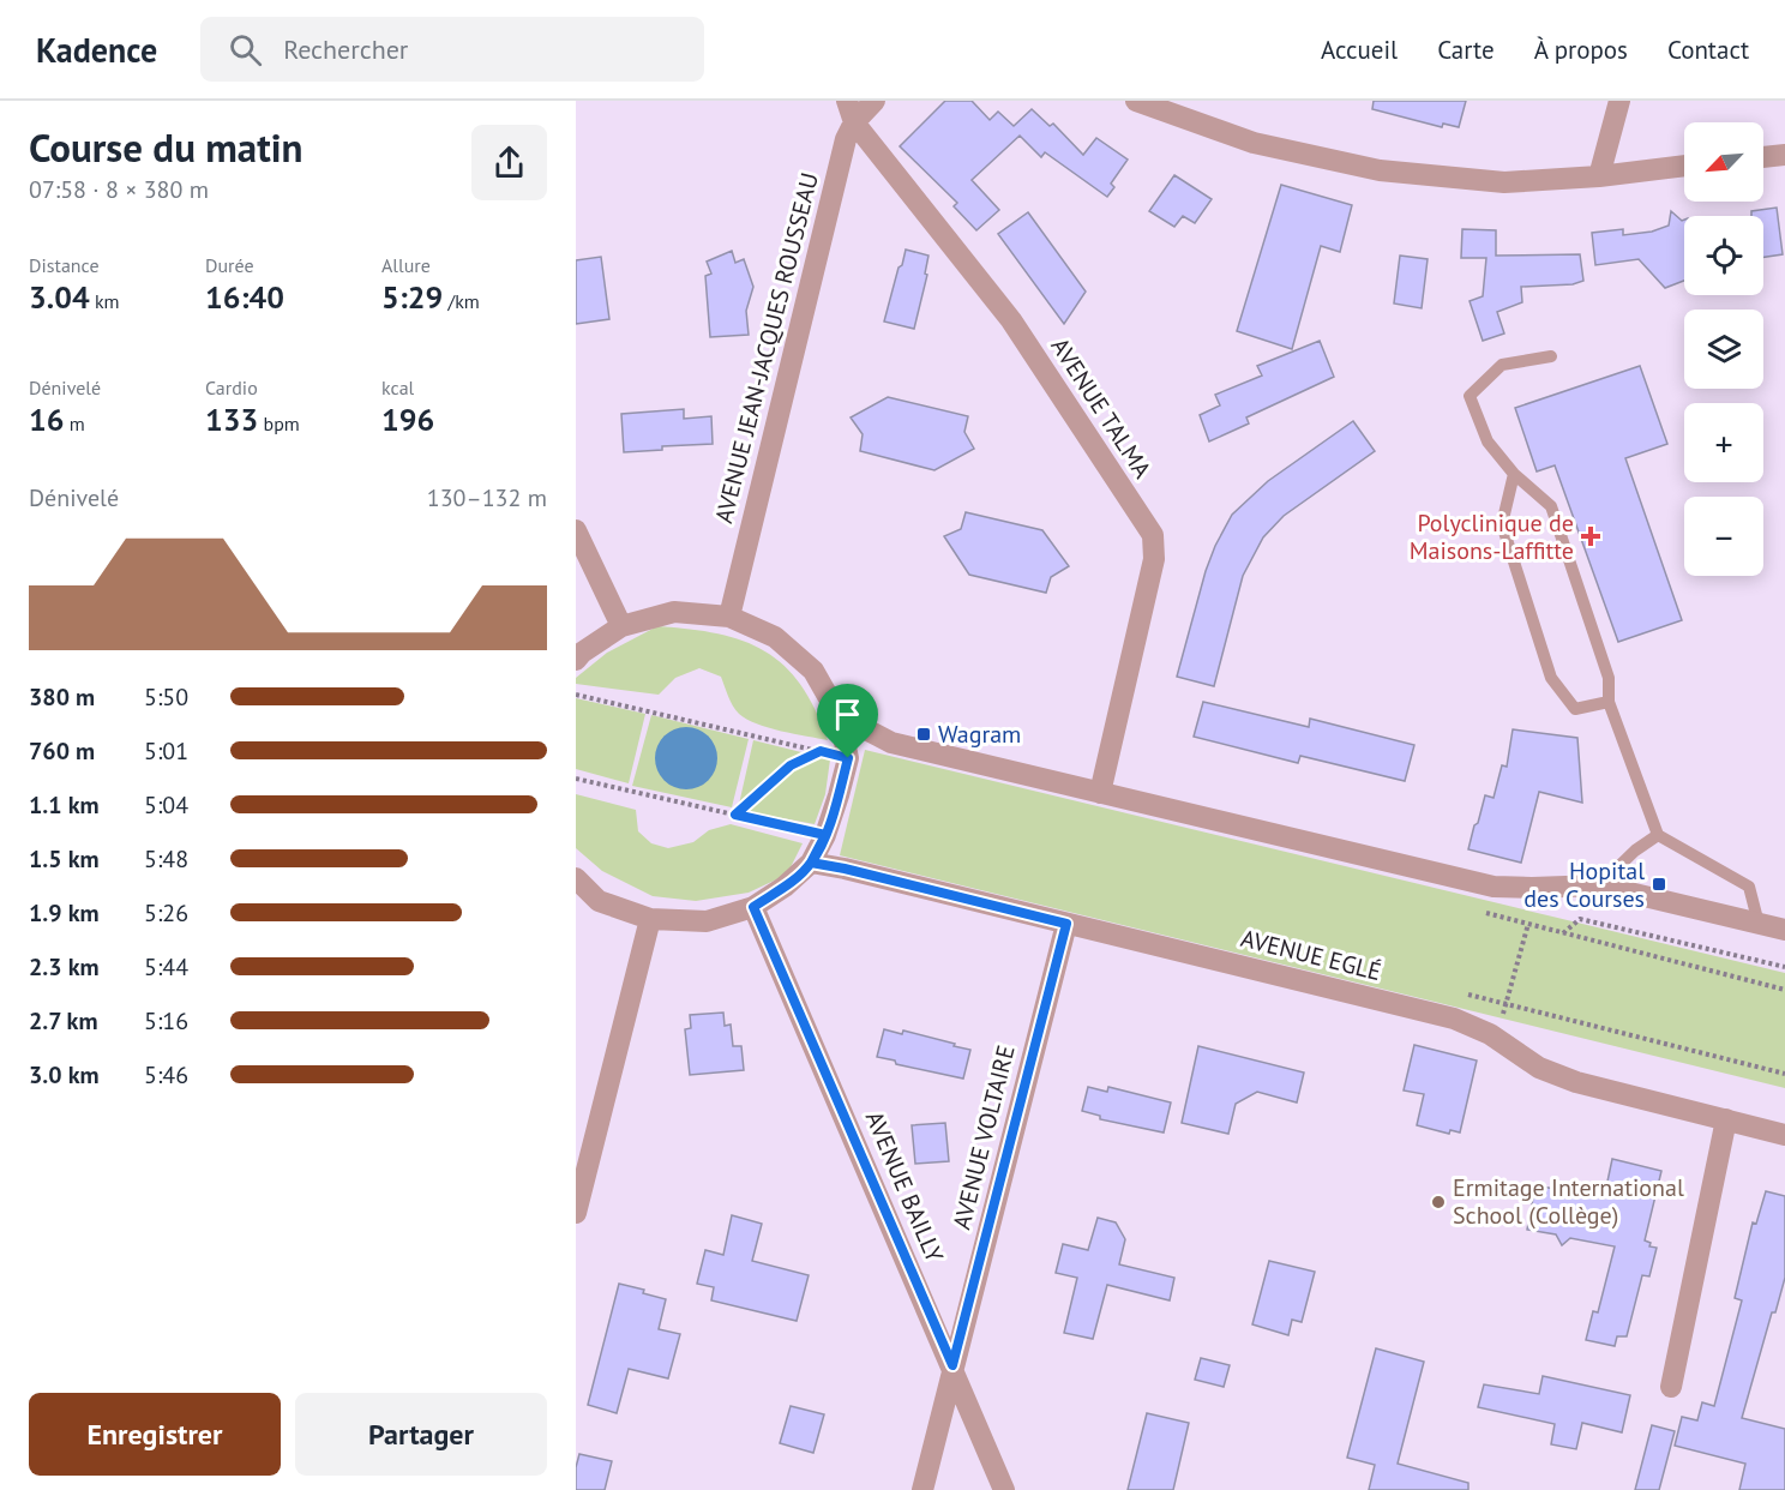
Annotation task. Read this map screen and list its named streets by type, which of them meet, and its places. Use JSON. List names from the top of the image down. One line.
{"streets":{"street":["AVENUE JEAN-JACQUES ROUSSEAU","AVENUE TALMA","AVENUE EGLÉ","AVENUE VOLTAIRE","AVENUE BAILLY"]},"crossings":[["AVENUE JEAN-JACQUES ROUSSEAU","AVENUE TALMA"],["AVENUE EGLÉ","AVENUE VOLTAIRE"],["AVENUE VOLTAIRE","AVENUE BAILLY"]],"places":{"health":["Polyclinique de Maisons-Laffitte"],"transit":["Wagram","Hopital des Courses"],"other":["Ermitage International School (Collège)"]},"north":"bottom left","page":{"header":"Kadence","search":"Rechercher","nav":["Accueil","Carte","À propos","Contact"],"heading":["Course du matin","07:58 · 8 × 380 m"],"map_buttons":["+","−"],"stats":[["Distance","3.04 km"],["Durée","16:40"],["Allure","5:29 /km"],["Dénivelé","16 m"],["Cardio","133 bpm"],["kcal","196"]],"chart":["Dénivelé","130–132 m"],"list":[{"name":"380 m","note":"5:50"},{"name":"760 m","note":"5:01"},{"name":"1.1 km","note":"5:04"},{"name":"1.5 km","note":"5:48"},{"name":"1.9 km","note":"5:26"},{"name":"2.3 km","note":"5:44"},{"name":"2.7 km","note":"5:16"},{"name":"3.0 km","note":"5:46"}],"buttons":["Enregistrer","Partager"]}}
